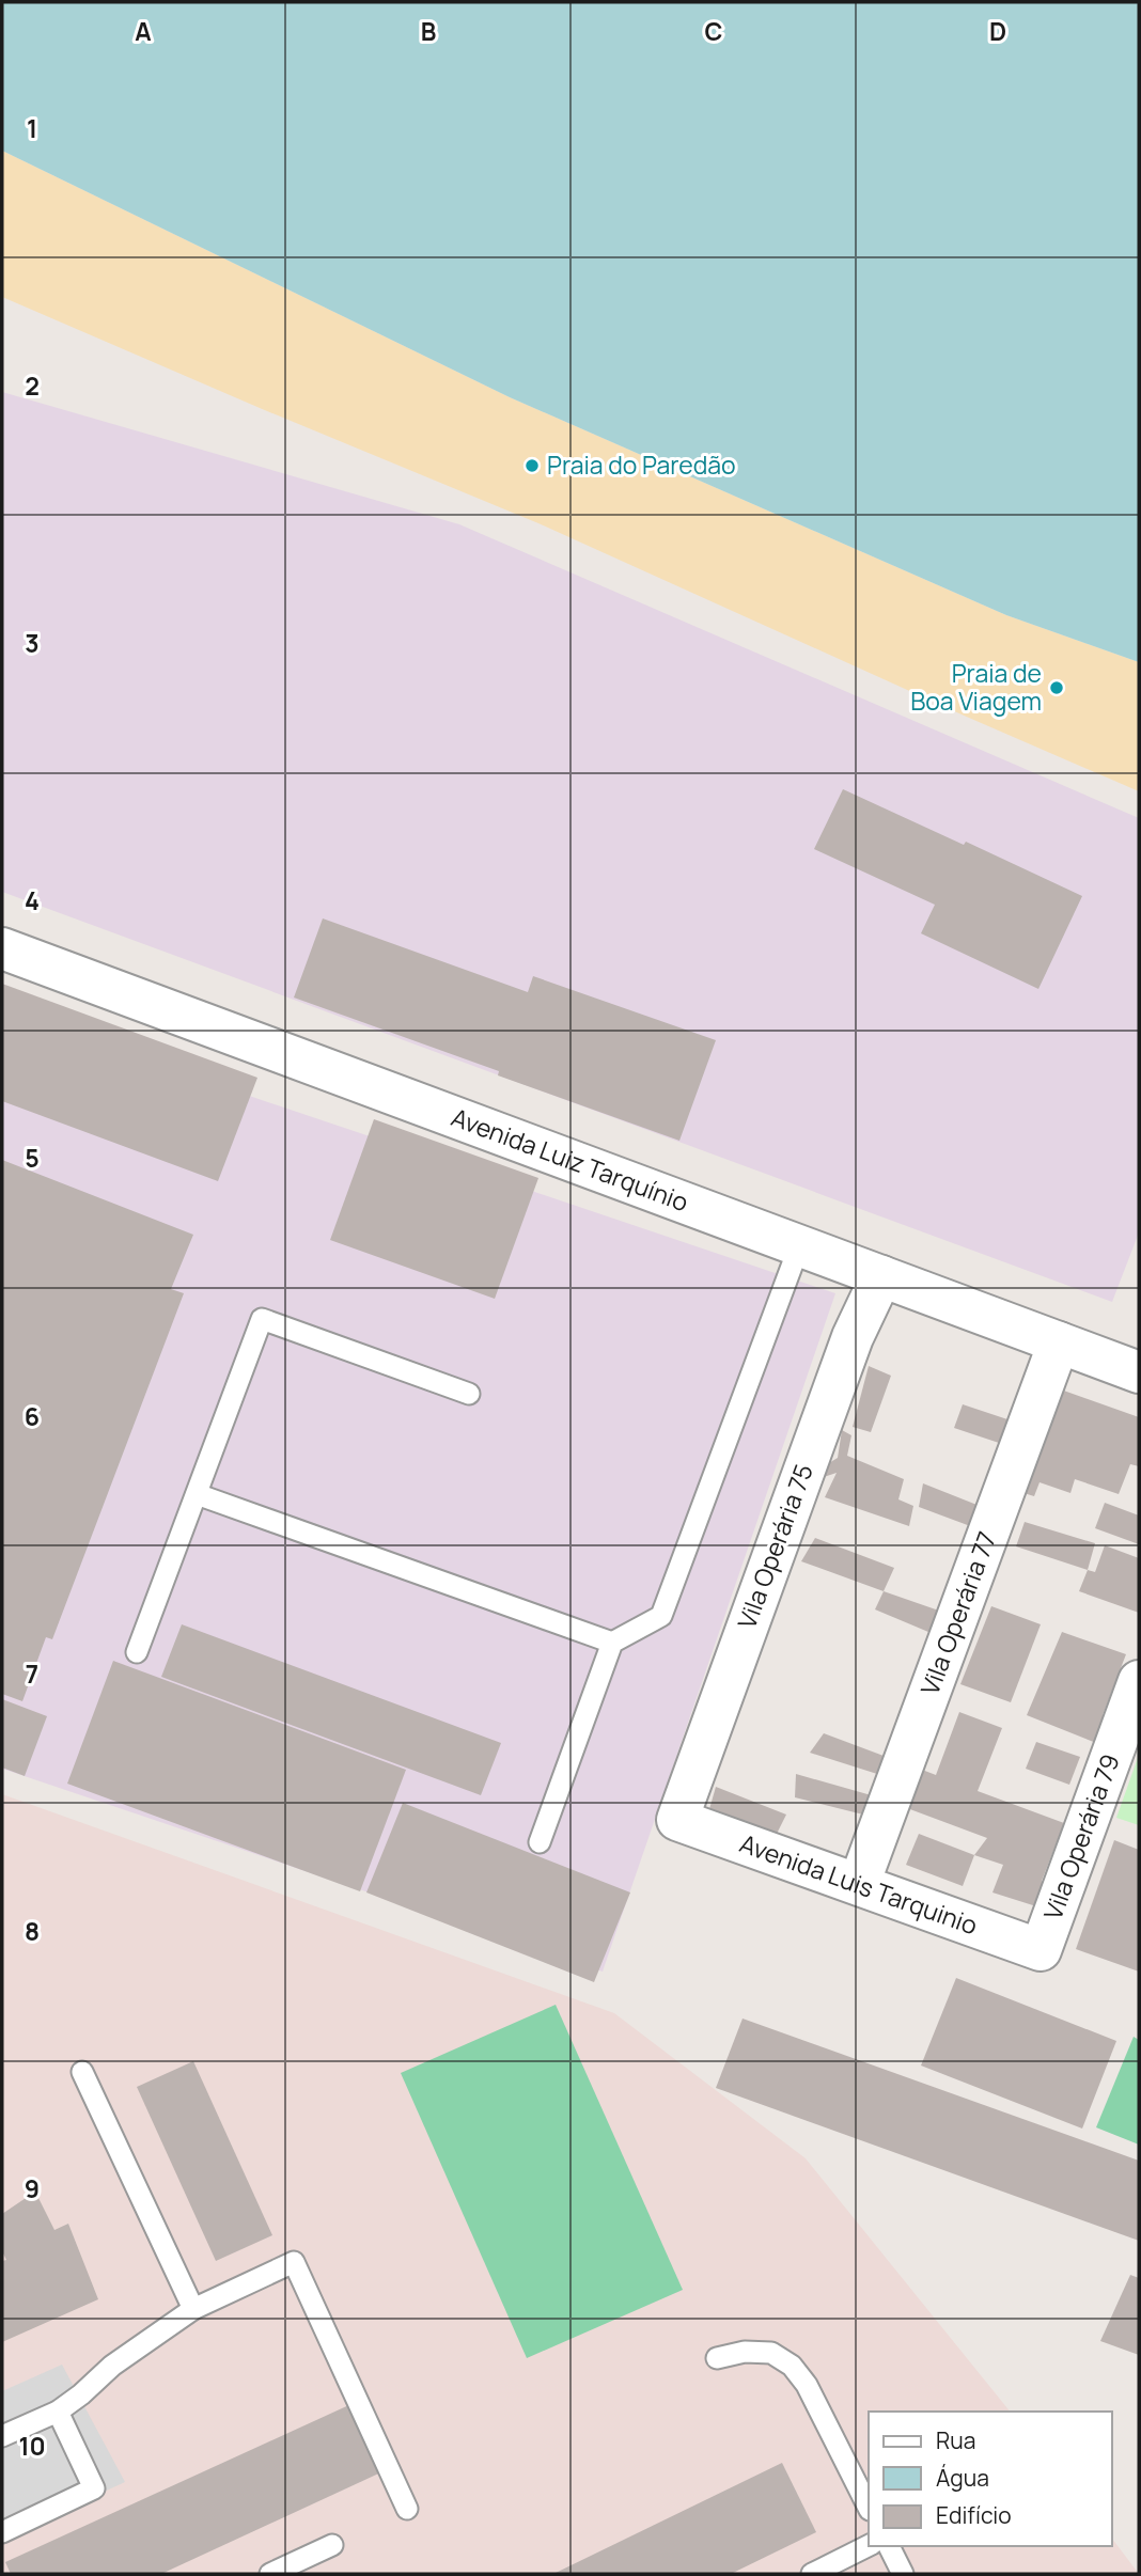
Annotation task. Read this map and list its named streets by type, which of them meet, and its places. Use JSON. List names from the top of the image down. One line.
{"streets":{"street":["Avenida Luiz Tarquínio","Vila Operária 75","Vila Operária 77","Vila Operária 79","Avenida Luis Tarquinio"]},"crossings":[["Avenida Luiz Tarquínio","Vila Operária 75"],["Avenida Luiz Tarquínio","Vila Operária 77"],["Vila Operária 75","Avenida Luis Tarquinio"],["Vila Operária 77","Avenida Luis Tarquinio"],["Vila Operária 79","Avenida Luis Tarquinio"]],"places":["Praia do Paredão","Praia de Boa Viagem"],"legend":["Rua","Água","Edifício"],"grid":{"columns":["A","B","C","D"],"rows":["1","2","3","4","5","6","7","8","9","10"]}}
